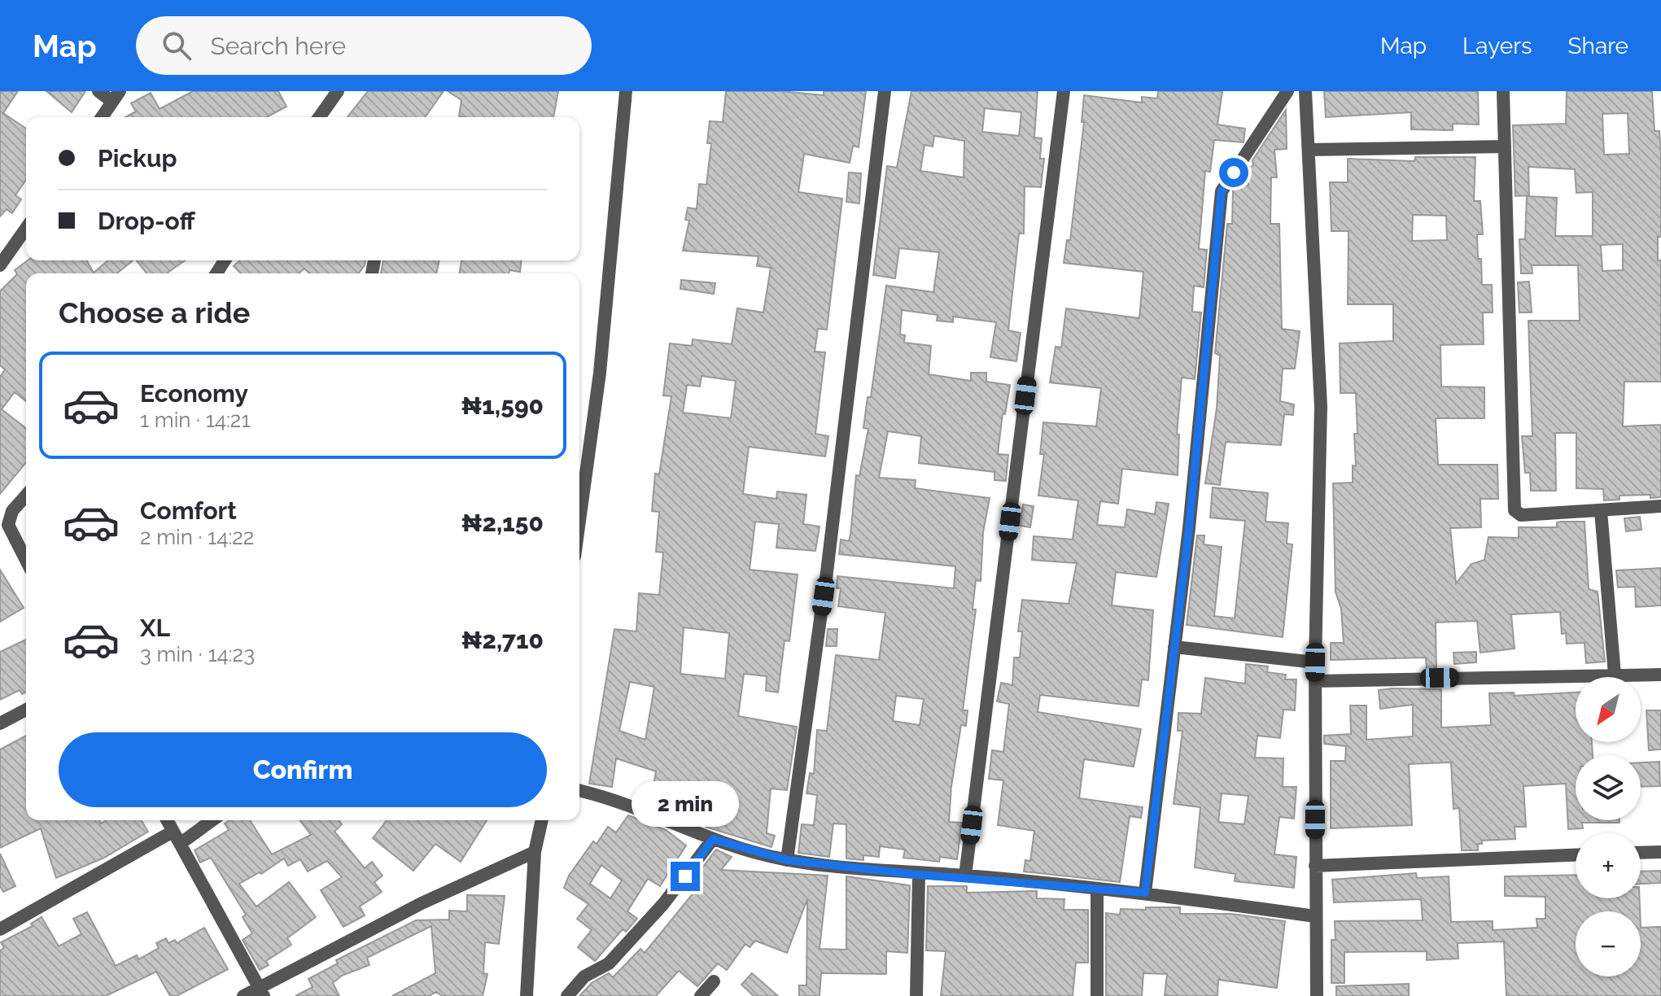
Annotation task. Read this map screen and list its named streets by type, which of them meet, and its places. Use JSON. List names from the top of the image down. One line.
{"north":"bottom left","page":{"header":"Map","search":"Search here","nav":["Map","Layers","Share"],"banner":["Pickup","Drop-off"],"heading":"Choose a ride","list":[{"name":"Economy","note":"1 min · 14:21","value":"₦1,590"},{"name":"Comfort","note":"2 min · 14:22","value":"₦2,150"},{"name":"XL","note":"3 min · 14:23","value":"₦2,710"}],"map_buttons":["+","−"],"buttons":"Confirm","bubble":"2 min"}}
